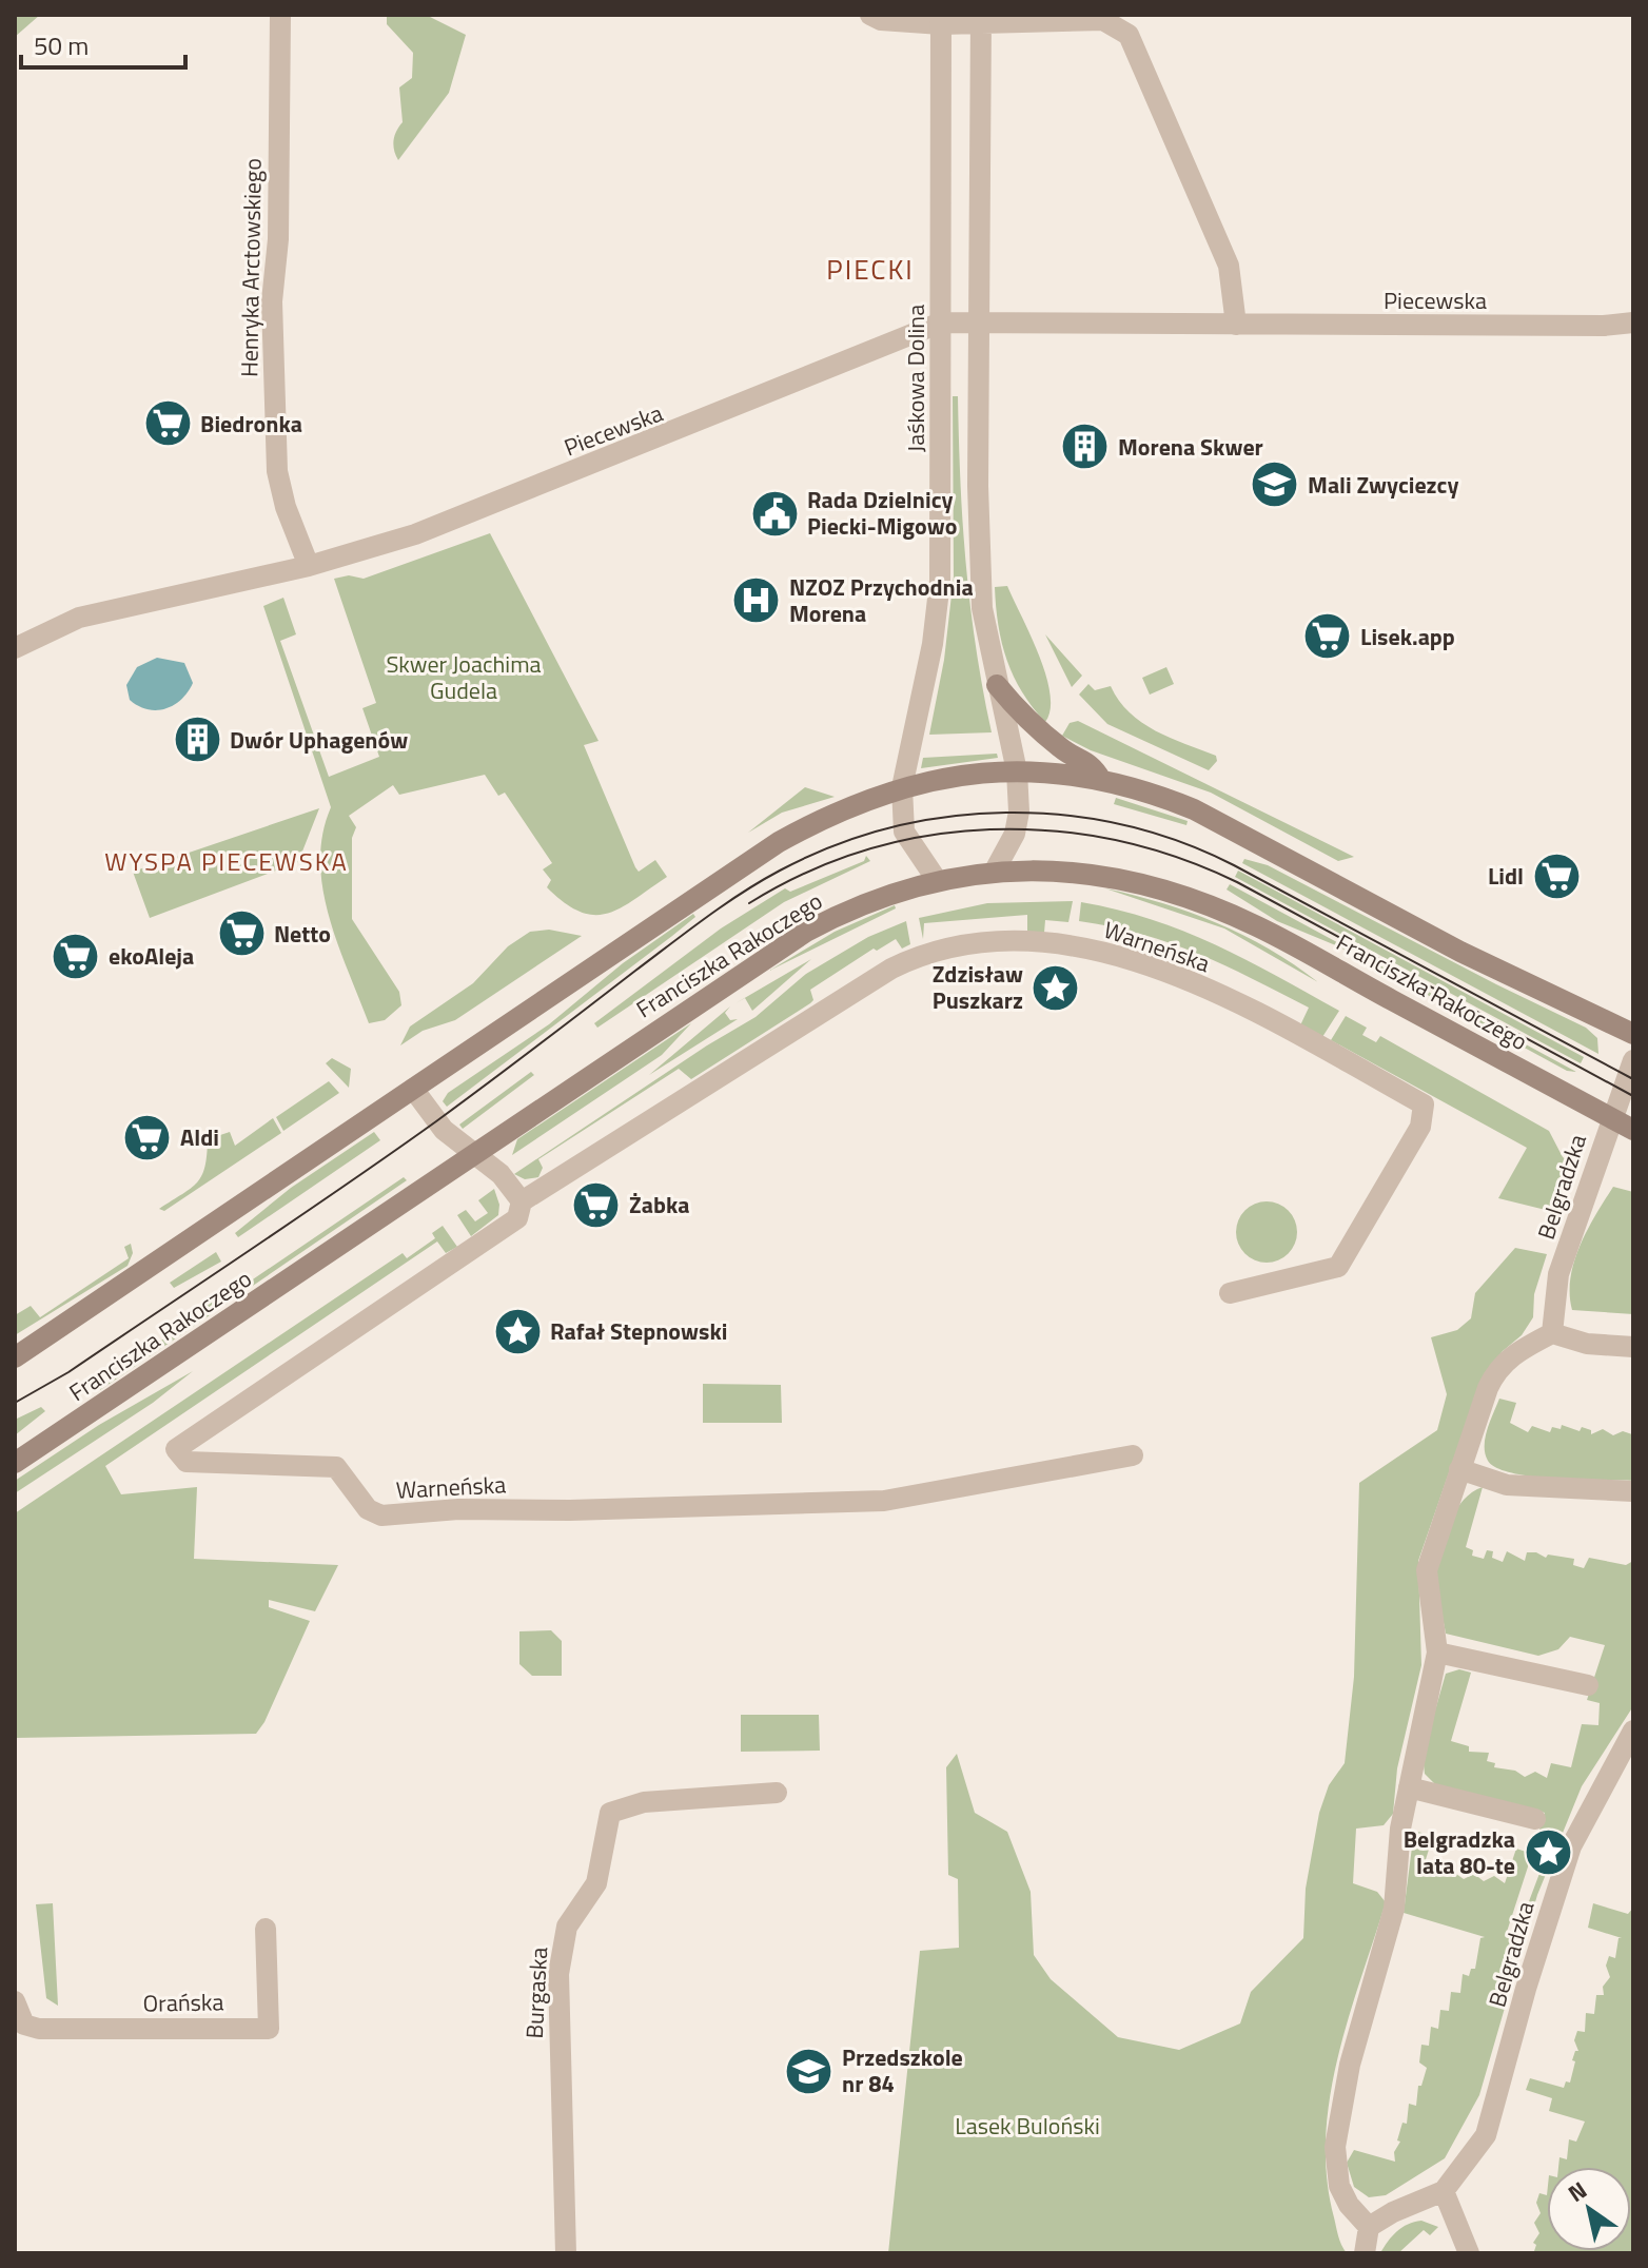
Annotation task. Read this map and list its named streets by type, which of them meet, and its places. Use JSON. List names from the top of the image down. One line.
{"streets":{"main road":["Franciszka Rakoczego"],"street":["Henryka Arctowskiego","Piecewska","Jaśkowa Dolina","Warneńska","Belgradzka","Burgaska","Orańska"]},"crossings":[["Henryka Arctowskiego","Piecewska"],["Piecewska","Jaśkowa Dolina"],["Jaśkowa Dolina","Franciszka Rakoczego"],["Franciszka Rakoczego","Belgradzka"]],"districts":["PIECKI","WYSPA PIECEWSKA"],"parks":["Skwer Joachima Gudela","Lasek Buloński"],"places":{"supermarket":["Biedronka","Lisek.app","Lidl","Netto","ekoAleja","Aldi","Żabka"],"building":["Morena Skwer","Dwór Uphagenów"],"school or university":["Mali Zwyciezcy","Przedszkole nr 84"],"public building":["Rada Dzielnicy Piecki-Migowo"],"hospital":["NZOZ Przychodnia Morena"],"place":["Zdzisław Puszkarz","Rafał Stepnowski","Belgradzka lata 80-te"]},"scale_bar":"50 m","north":"top left"}
